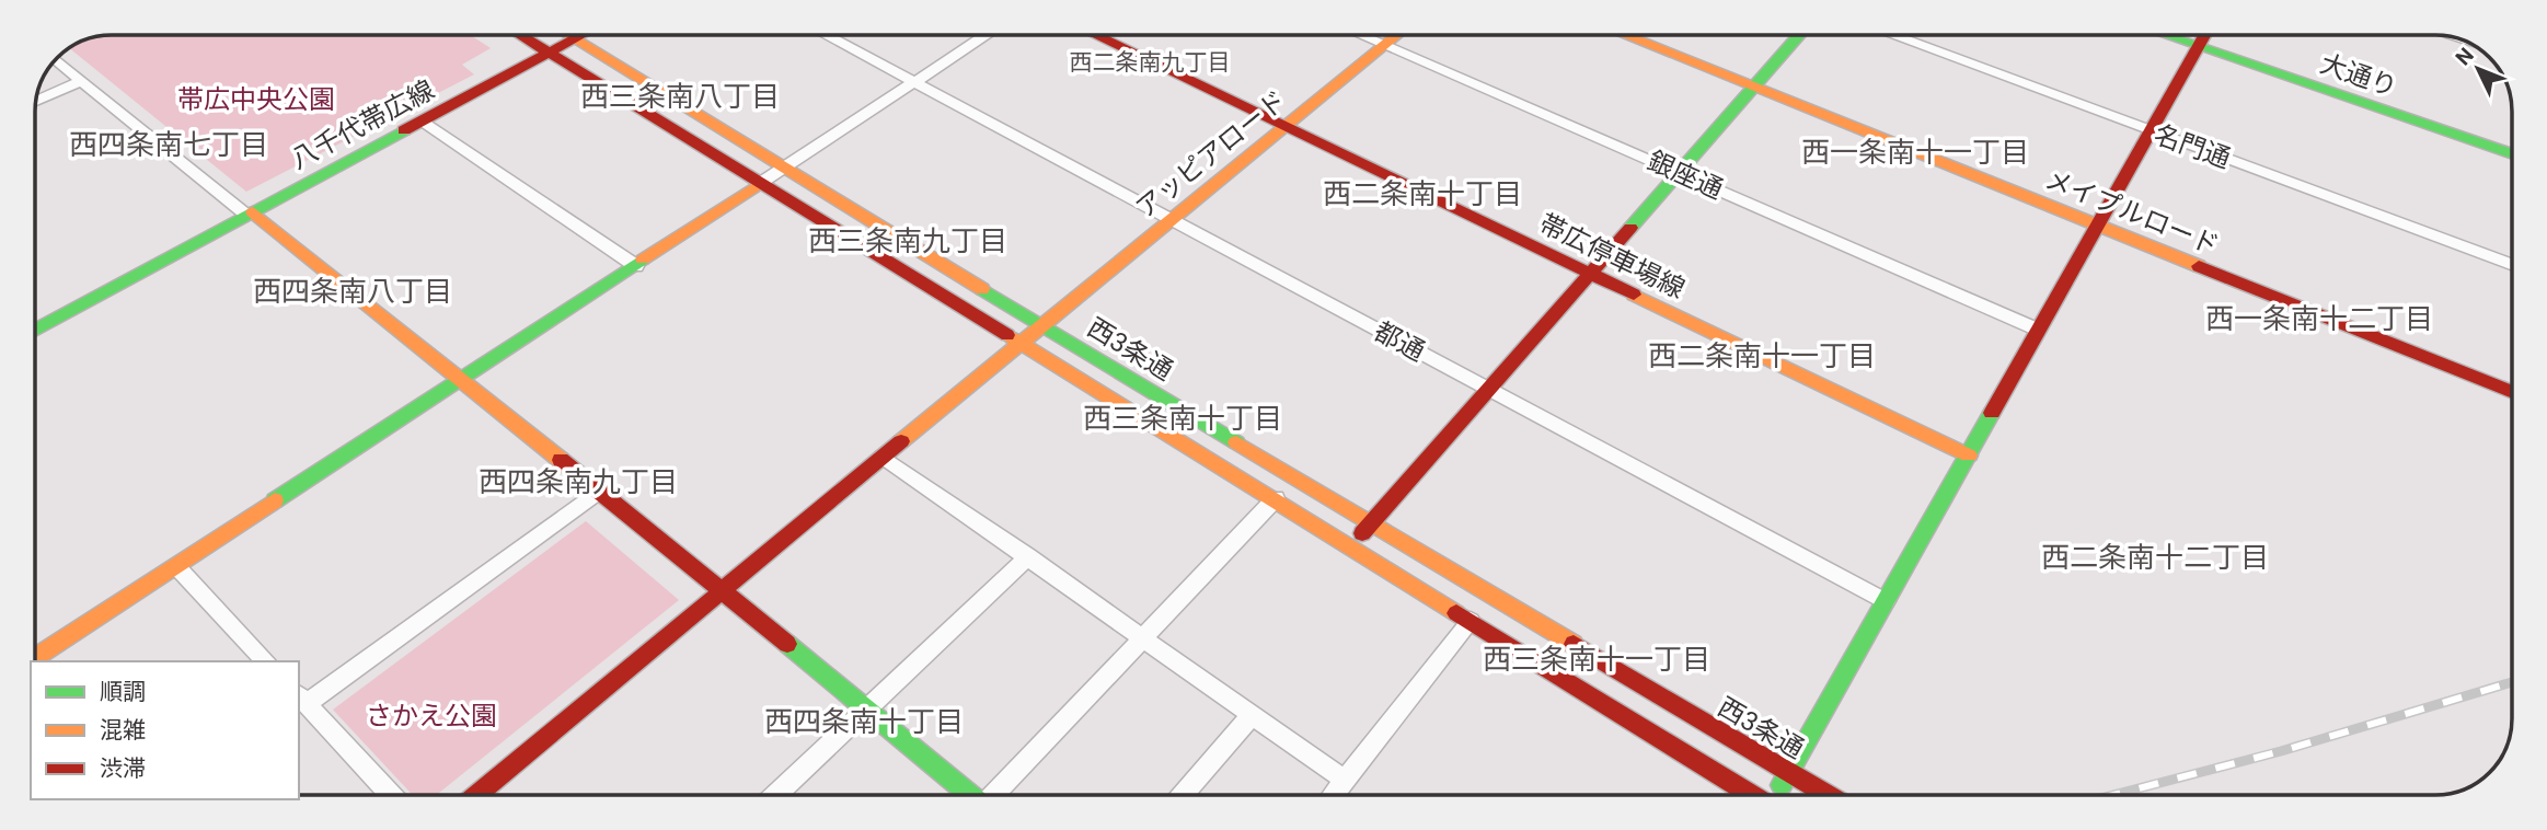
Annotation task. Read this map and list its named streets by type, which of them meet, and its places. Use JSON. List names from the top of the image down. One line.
{"streets":{"main road":["大通り","八千代帯広線","アッピアロード","メイプルロード","帯広停車場線","西3条通"],"street":["名門通","銀座通","都通"]},"crossings":[["八千代帯広線","西3条通"],["アッピアロード","銀座通"],["アッピアロード","帯広停車場線"],["アッピアロード","都通"],["アッピアロード","西3条通"]],"districts":["西二条南九丁目","西三条南八丁目","西四条南七丁目","西一条南十一丁目","西二条南十丁目","西三条南九丁目","西四条南八丁目","西一条南十二丁目","西二条南十一丁目","西三条南十丁目","西四条南九丁目","西二条南十二丁目","西三条南十一丁目","西四条南十丁目"],"parks":["帯広中央公園","さかえ公園"],"legend":["順調","混雑","渋滞"],"north":"top left"}
